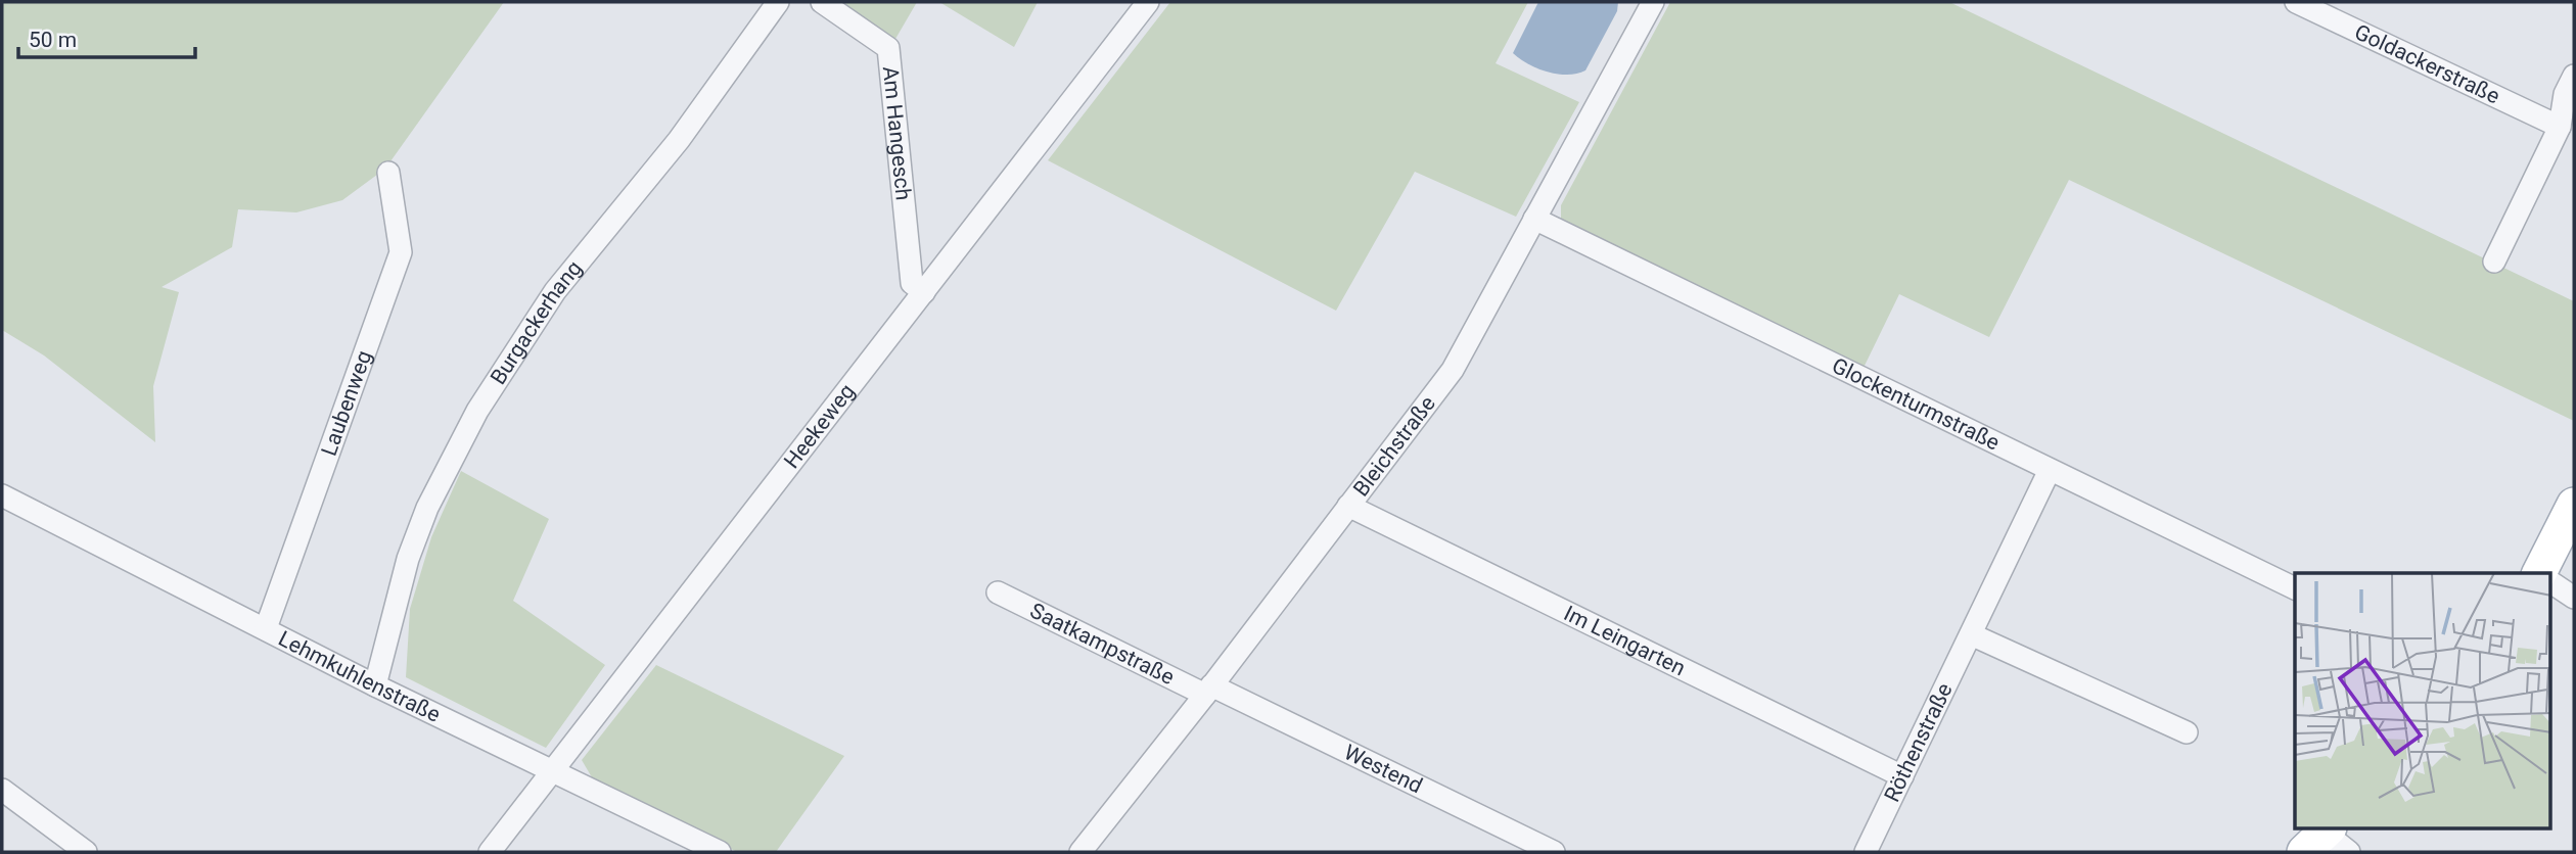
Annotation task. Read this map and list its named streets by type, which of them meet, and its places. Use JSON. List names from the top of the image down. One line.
{"streets":{"street":["Goldackerstraße","Am Hangesch","Burgackerhang","Laubenweg","Glockenturmstraße","Heekeweg","Bleichstraße","Im Leingarten","Saatkampstraße","Lehmkuhlenstraße","Röthenstraße","Westend"]},"crossings":[["Am Hangesch","Heekeweg"],["Burgackerhang","Lehmkuhlenstraße"],["Laubenweg","Lehmkuhlenstraße"],["Glockenturmstraße","Bleichstraße"],["Glockenturmstraße","Röthenstraße"],["Heekeweg","Lehmkuhlenstraße"],["Bleichstraße","Im Leingarten"],["Bleichstraße","Saatkampstraße"],["Bleichstraße","Westend"],["Im Leingarten","Röthenstraße"],["Saatkampstraße","Westend"]],"scale_bar":"50 m"}
